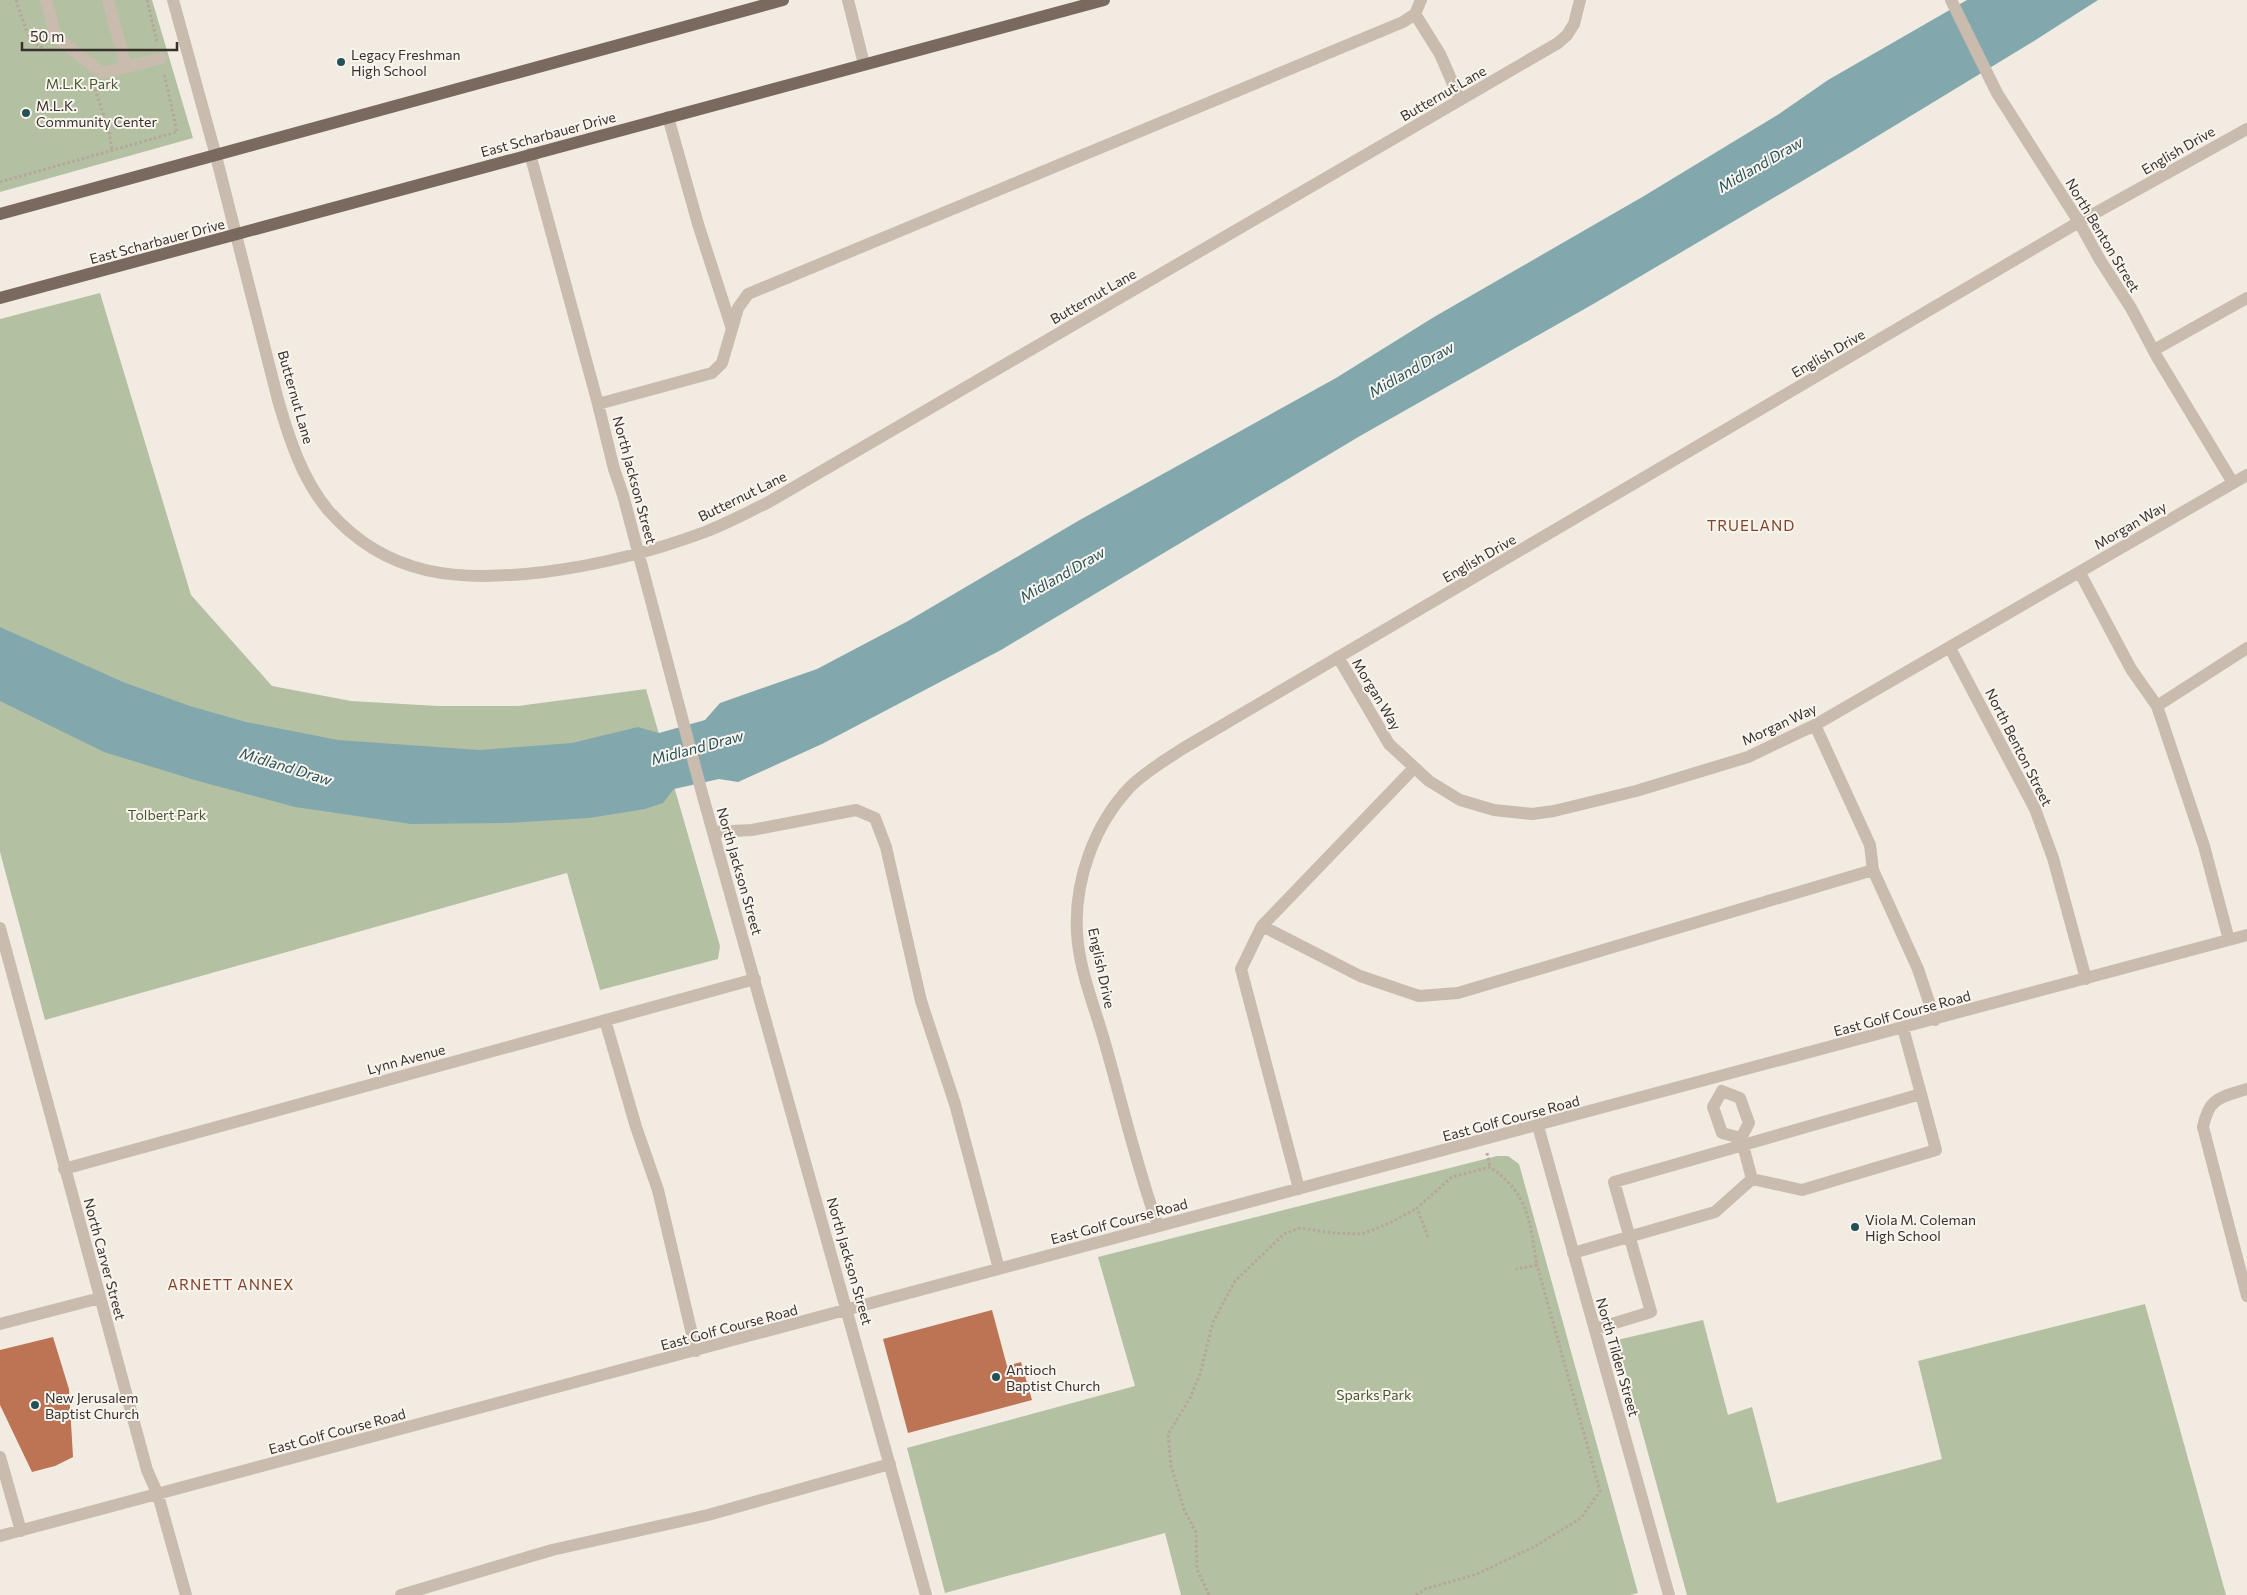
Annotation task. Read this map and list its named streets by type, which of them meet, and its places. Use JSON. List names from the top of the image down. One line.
{"streets":{"main road":["East Scharbauer Drive"],"street":["Butternut Lane","English Drive","North Benton Street","North Jackson Street","Morgan Way","East Golf Course Road","Lynn Avenue","North Carver Street","North Tilden Street"]},"crossings":[["Butternut Lane","East Scharbauer Drive"],["Butternut Lane","North Jackson Street"],["East Scharbauer Drive","North Jackson Street"],["English Drive","North Benton Street"],["English Drive","Morgan Way"],["English Drive","East Golf Course Road"],["North Benton Street","Morgan Way"],["North Benton Street","East Golf Course Road"],["North Jackson Street","East Golf Course Road"],["North Jackson Street","Lynn Avenue"],["East Golf Course Road","North Carver Street"],["East Golf Course Road","North Tilden Street"],["Lynn Avenue","North Carver Street"]],"districts":["TRUELAND","ARNETT ANNEX"],"water":["Midland Draw"],"parks":["M.L.K. Park","Tolbert Park","Sparks Park"],"places":["Legacy Freshman High School","M.L.K. Community Center","Viola M. Coleman High School","Antioch Baptist Church","New Jerusalem Baptist Church"],"scale_bar":"50 m"}
